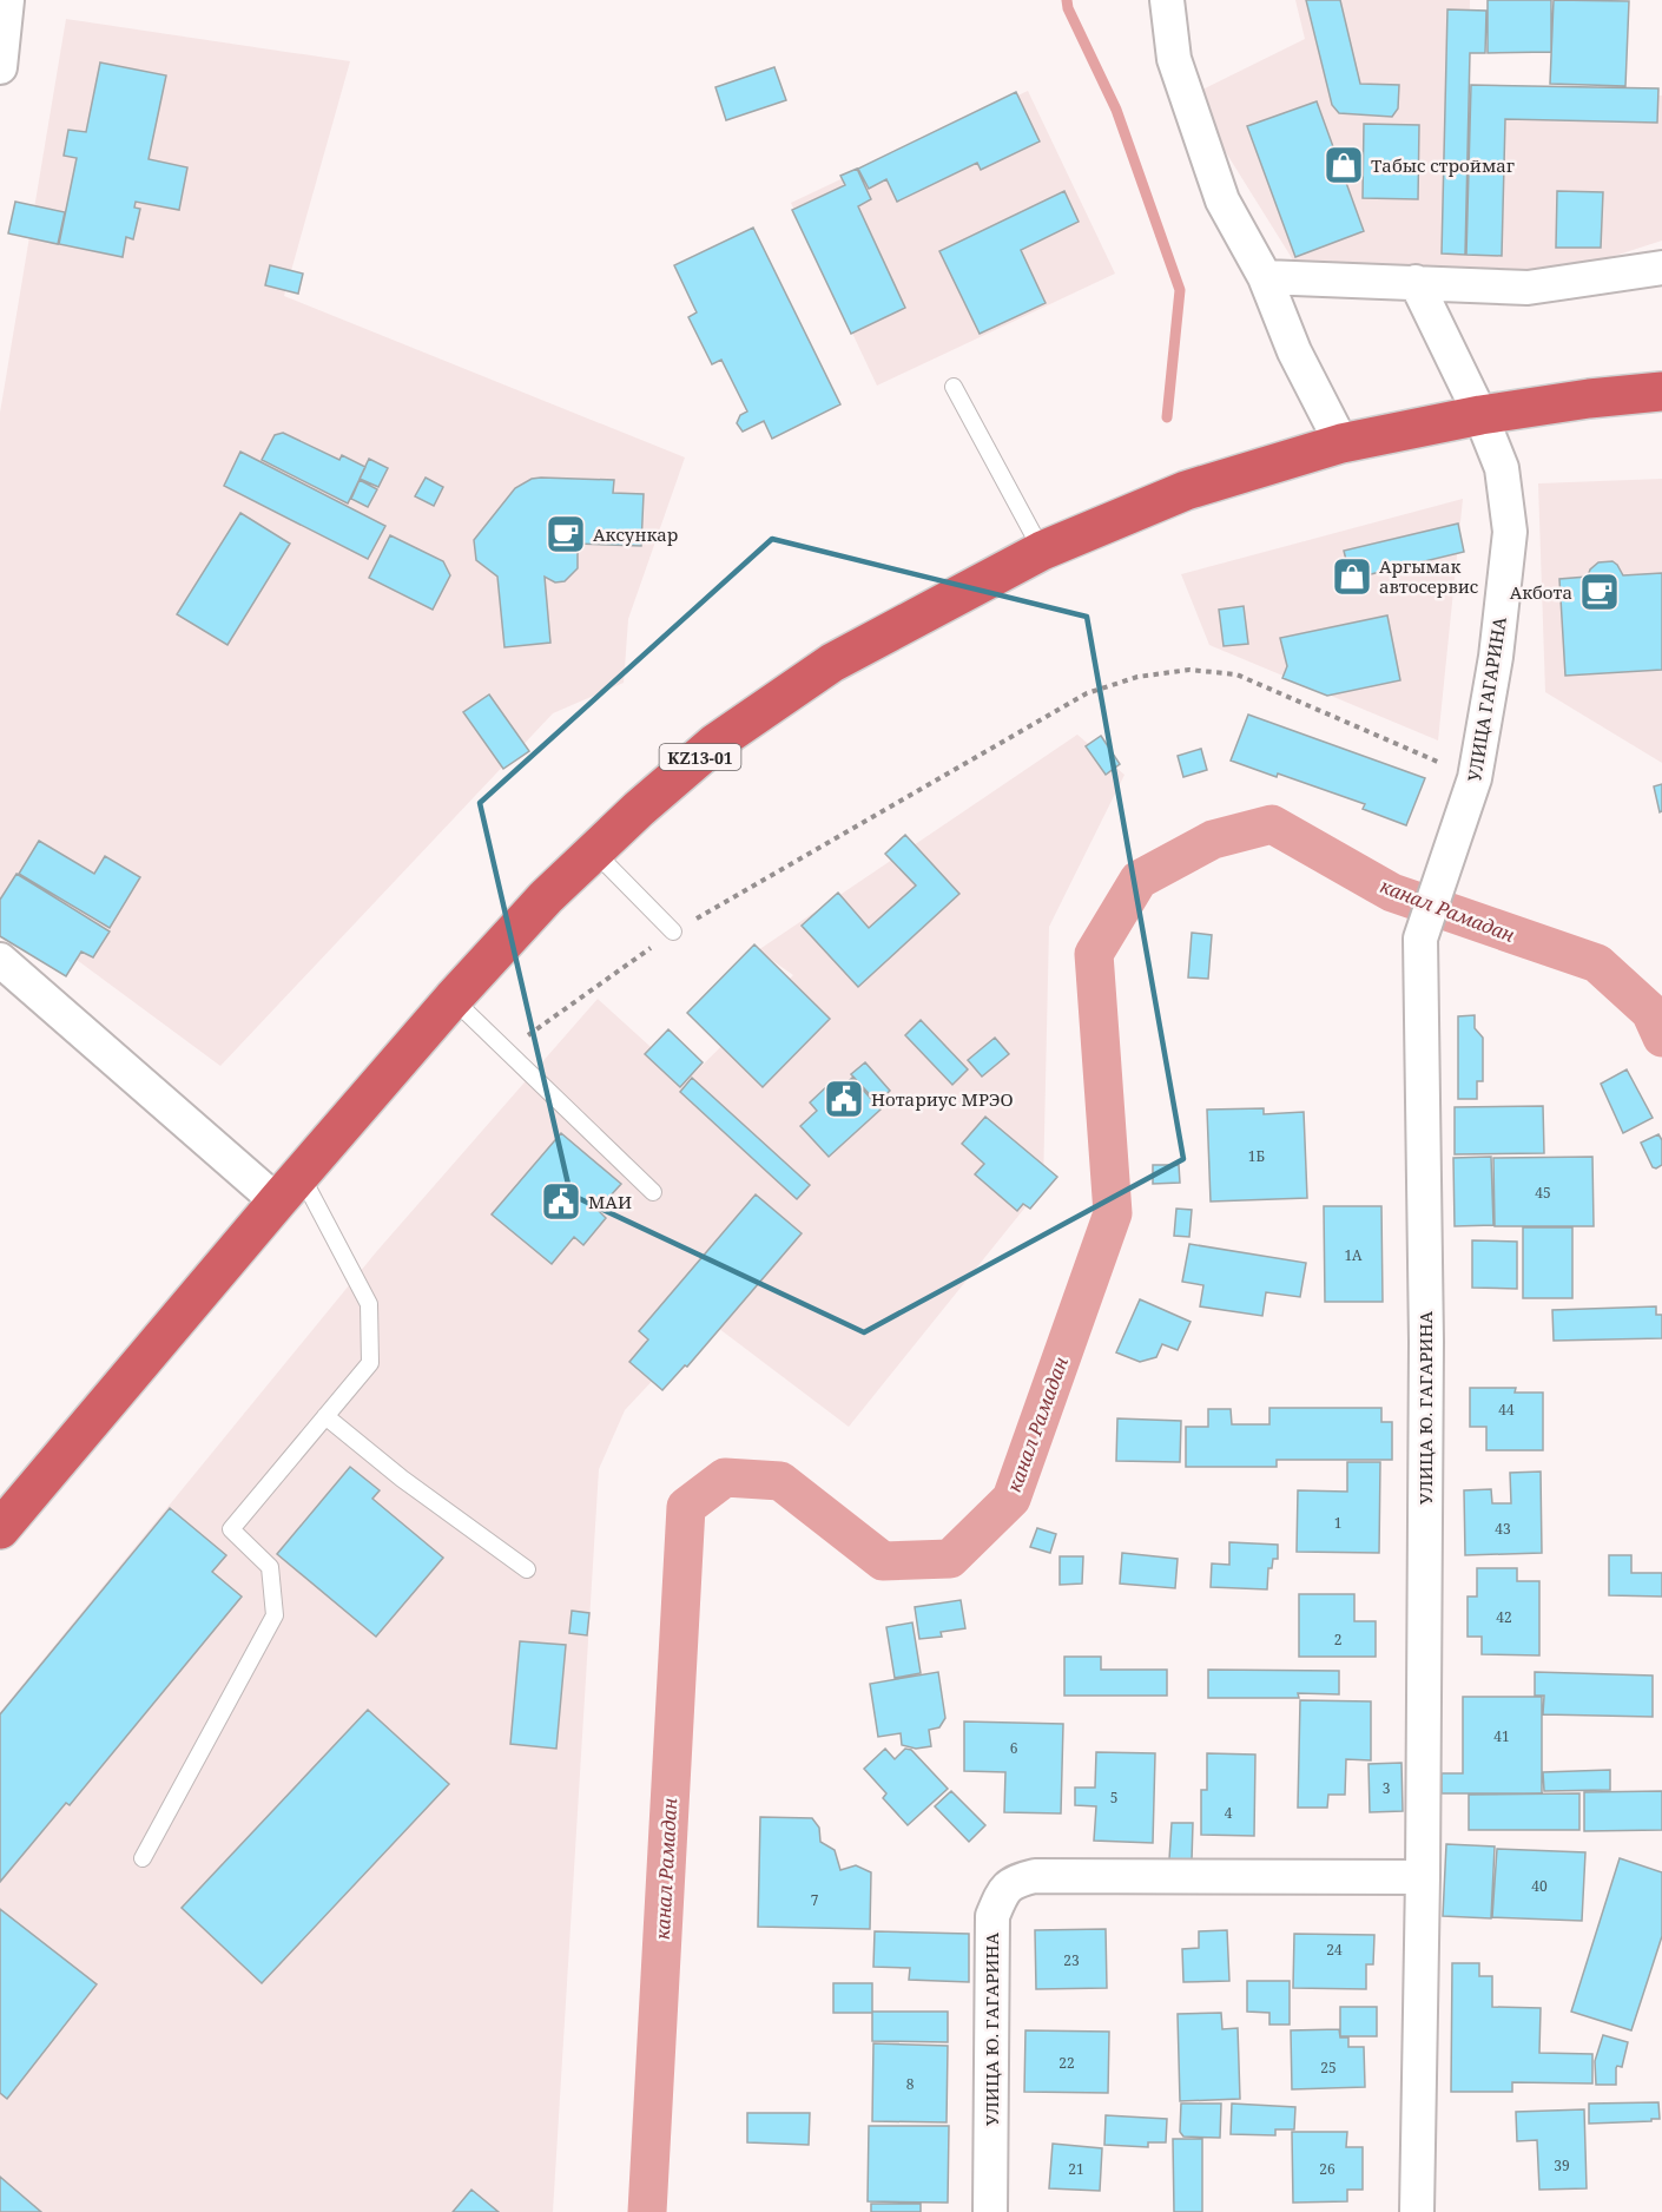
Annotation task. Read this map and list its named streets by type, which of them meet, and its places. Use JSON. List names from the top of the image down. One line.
{"streets":{"highway":["KZ13-01"],"street":["УЛИЦА ГАГАРИНА","УЛИЦА Ю. ГАГАРИНА"]},"crossings":[["УЛИЦА ГАГАРИНА","KZ13-01"],["УЛИЦА ГАГАРИНА","УЛИЦА Ю. ГАГАРИНА"]],"water":["канал Рамадан"],"places":{"shop":["Табыс строймаг","Аргымак автосервис"],"cafe":["Аксункар","Акбота"],"public building":["Нотариус МРЭО","МАИ"]},"house_numbers":["1Б","45","1А","44","1","43","42","2","41","6","3","5","4","40","7","24","23","22","25","8","39","21","26"]}
